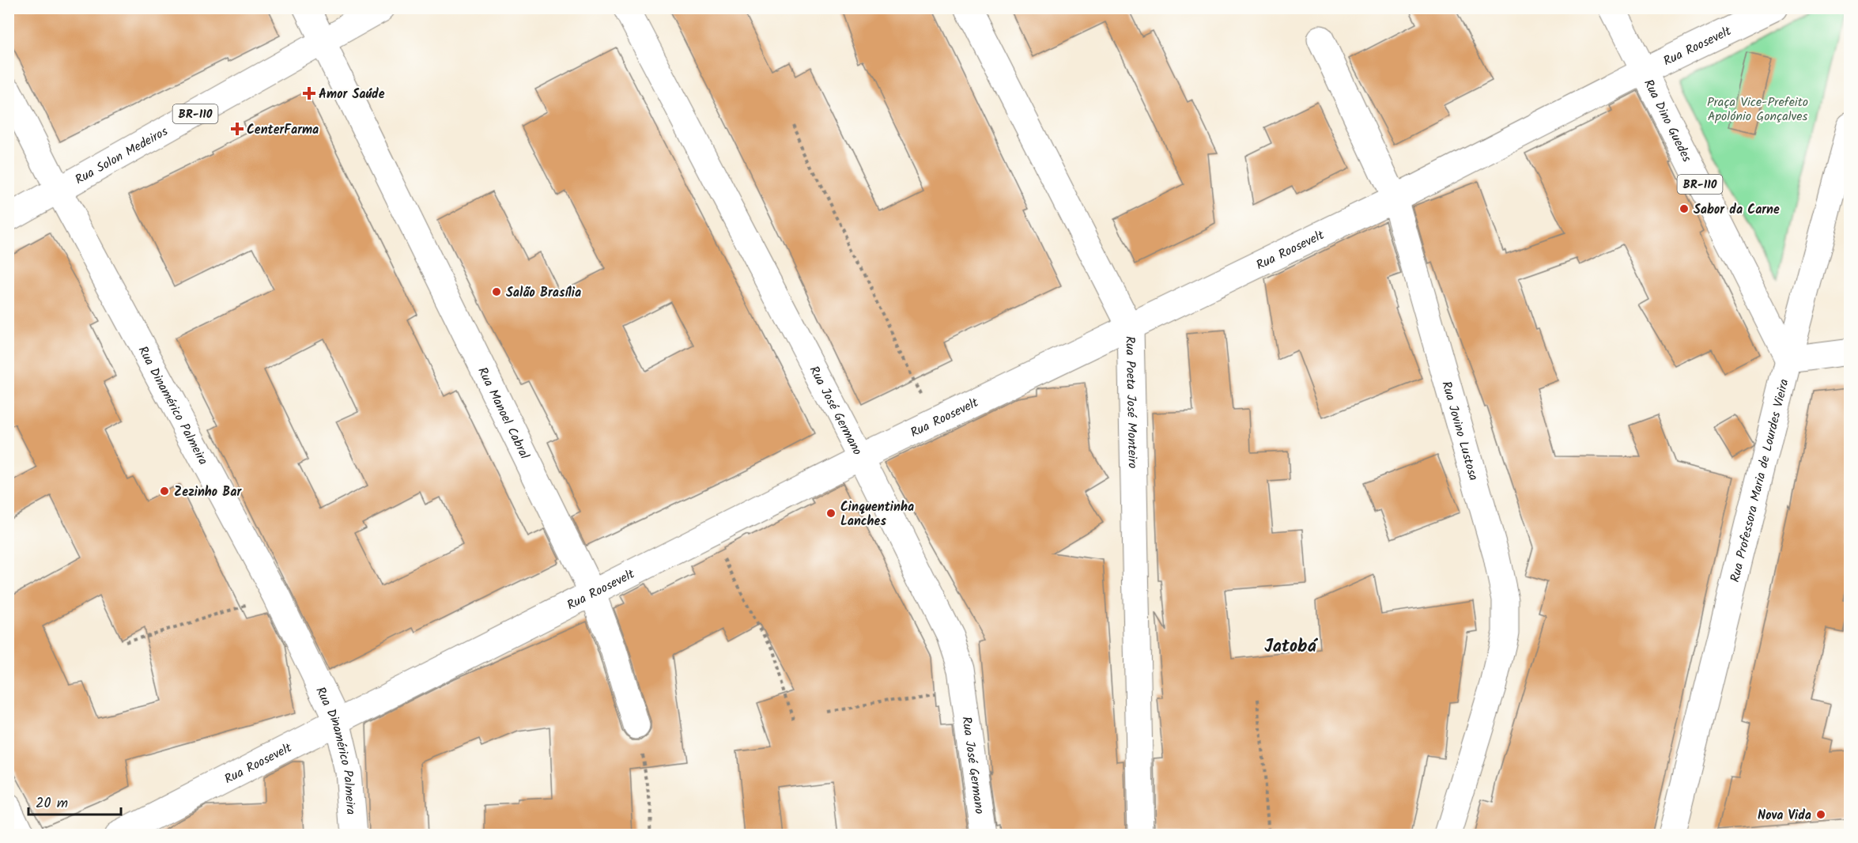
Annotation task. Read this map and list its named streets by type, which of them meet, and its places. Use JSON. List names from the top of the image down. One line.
{"streets":{"street":["Rua Roosevelt","BR-110","Rua Dino Guedes","Rua Solon Medeiros","Rua Poeta José Monteiro","Rua Dinamérico Palmeira","Rua José Germano","Rua Manoel Cabral","Rua Jovino Lustosa","Rua Professora Maria de Lourdes Vieira"]},"crossings":[["Rua Roosevelt","Rua Dino Guedes"],["Rua Roosevelt","Rua Poeta José Monteiro"],["Rua Roosevelt","Rua Dinamérico Palmeira"],["Rua Roosevelt","Rua José Germano"],["Rua Roosevelt","Rua Manoel Cabral"],["Rua Roosevelt","Rua Jovino Lustosa"],["Rua Dino Guedes","Rua Professora Maria de Lourdes Vieira"],["Rua Solon Medeiros","Rua Dinamérico Palmeira"],["Rua Solon Medeiros","Rua Manoel Cabral"]],"districts":["Jatobá"],"parks":["Praça Vice-Prefeito Apolónio Gonçalves"],"places":{"health":["Amor Saúde","CenterFarma"],"other":["Sabor da Carne","Salão Brasília","Zezinho Bar","Cinquentinha Lanches","Nova Vida"]},"scale_bar":"20 m"}
